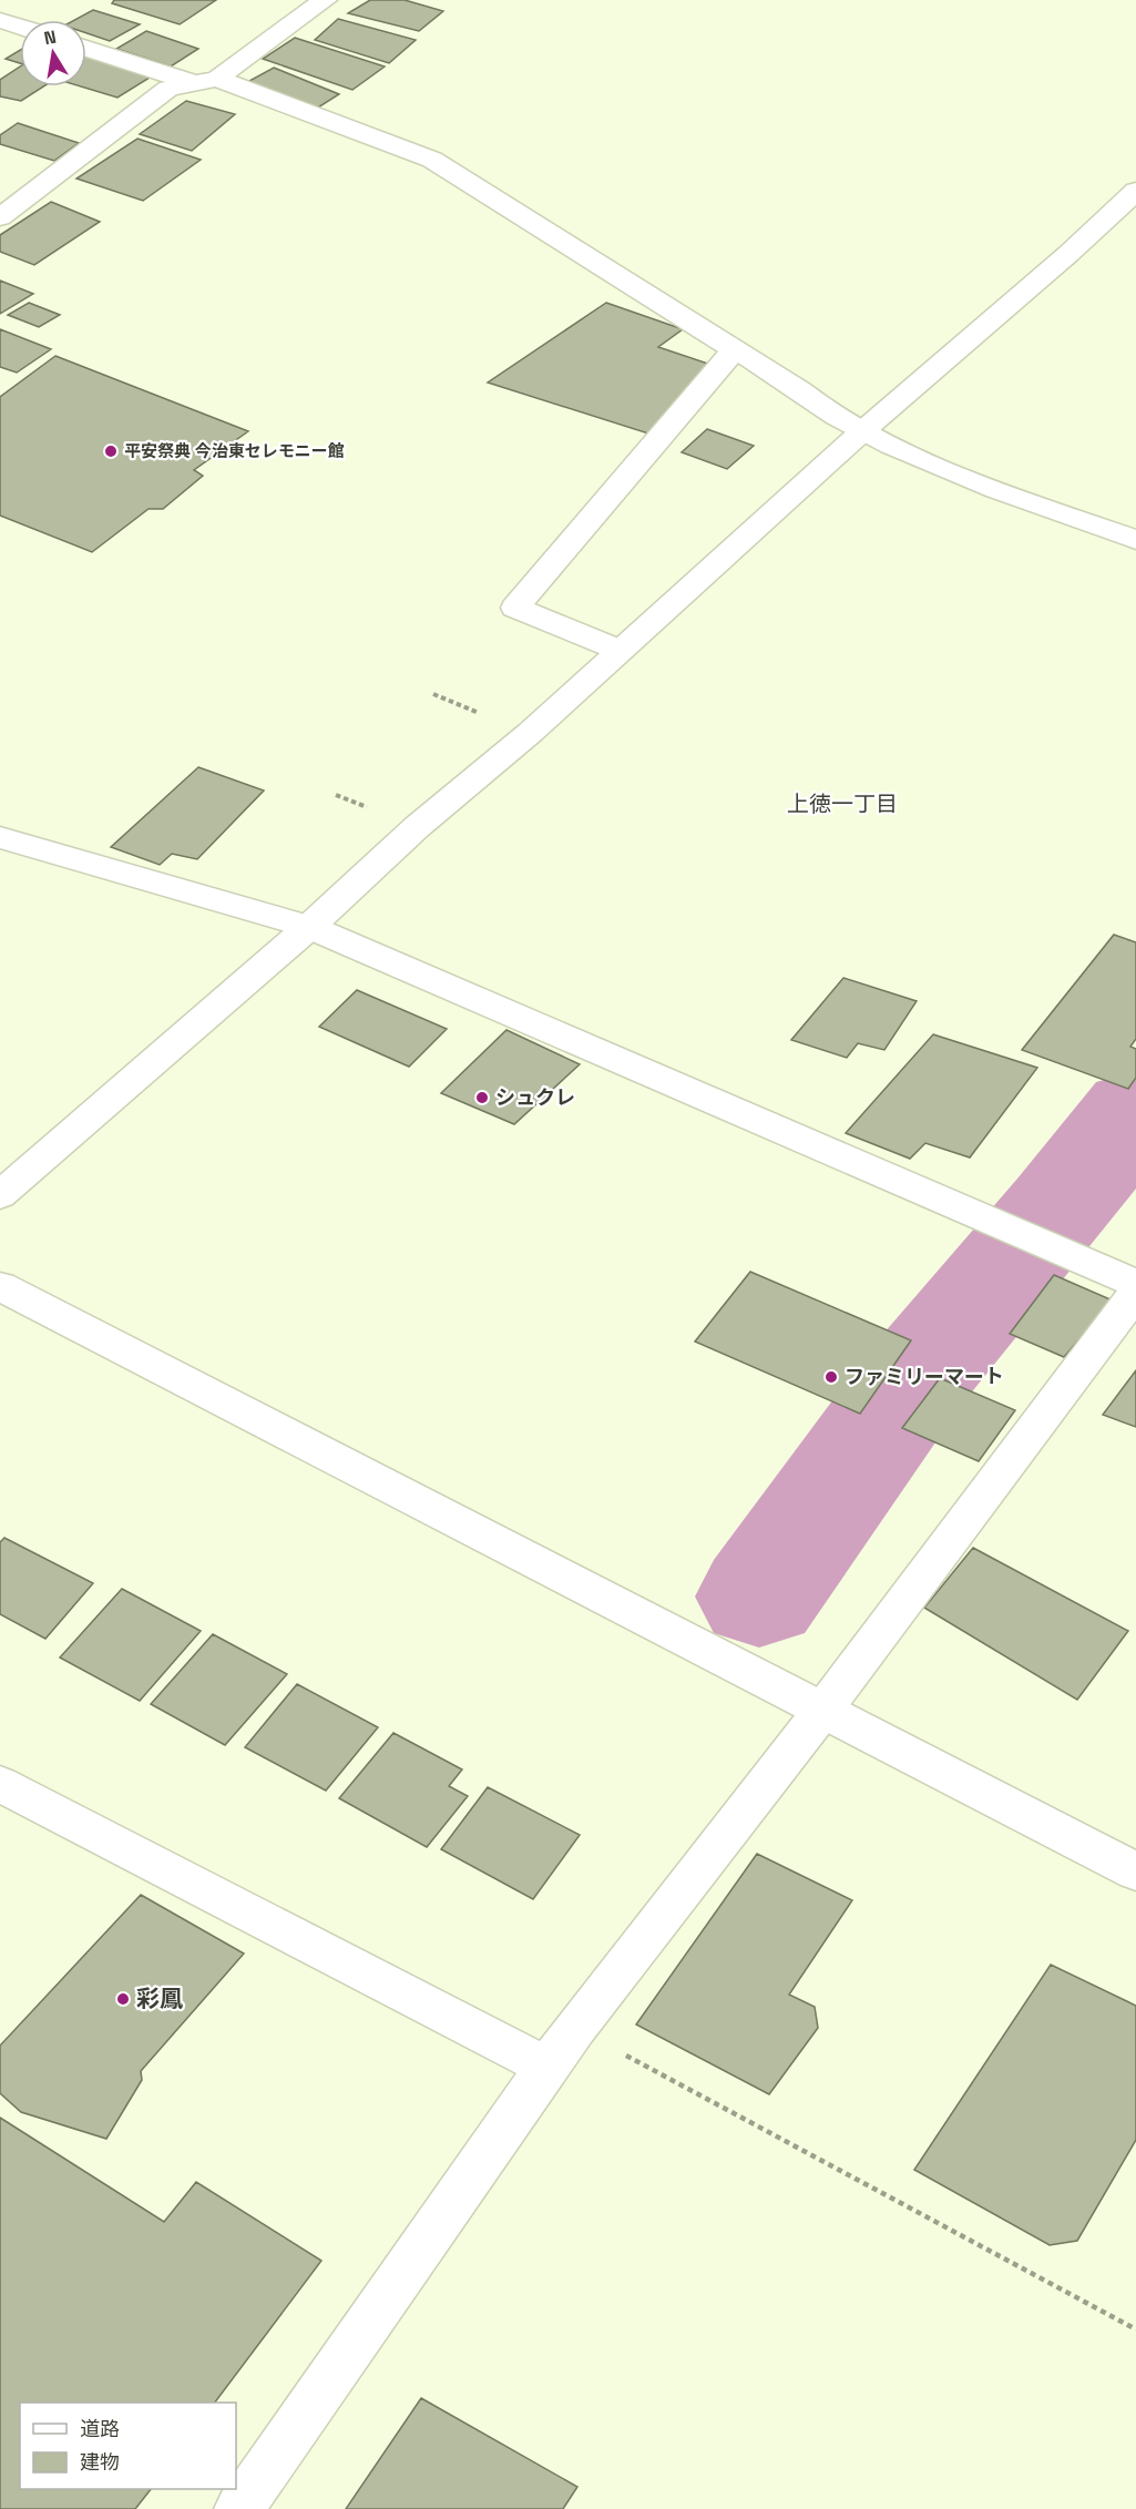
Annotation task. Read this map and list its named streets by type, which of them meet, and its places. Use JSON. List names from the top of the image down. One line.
{"districts":["上徳一丁目"],"places":["平安祭典 今治東セレモニー館","シュクレ","ファミリーマート","彩鳳"],"legend":["道路","建物"],"north":"top"}
